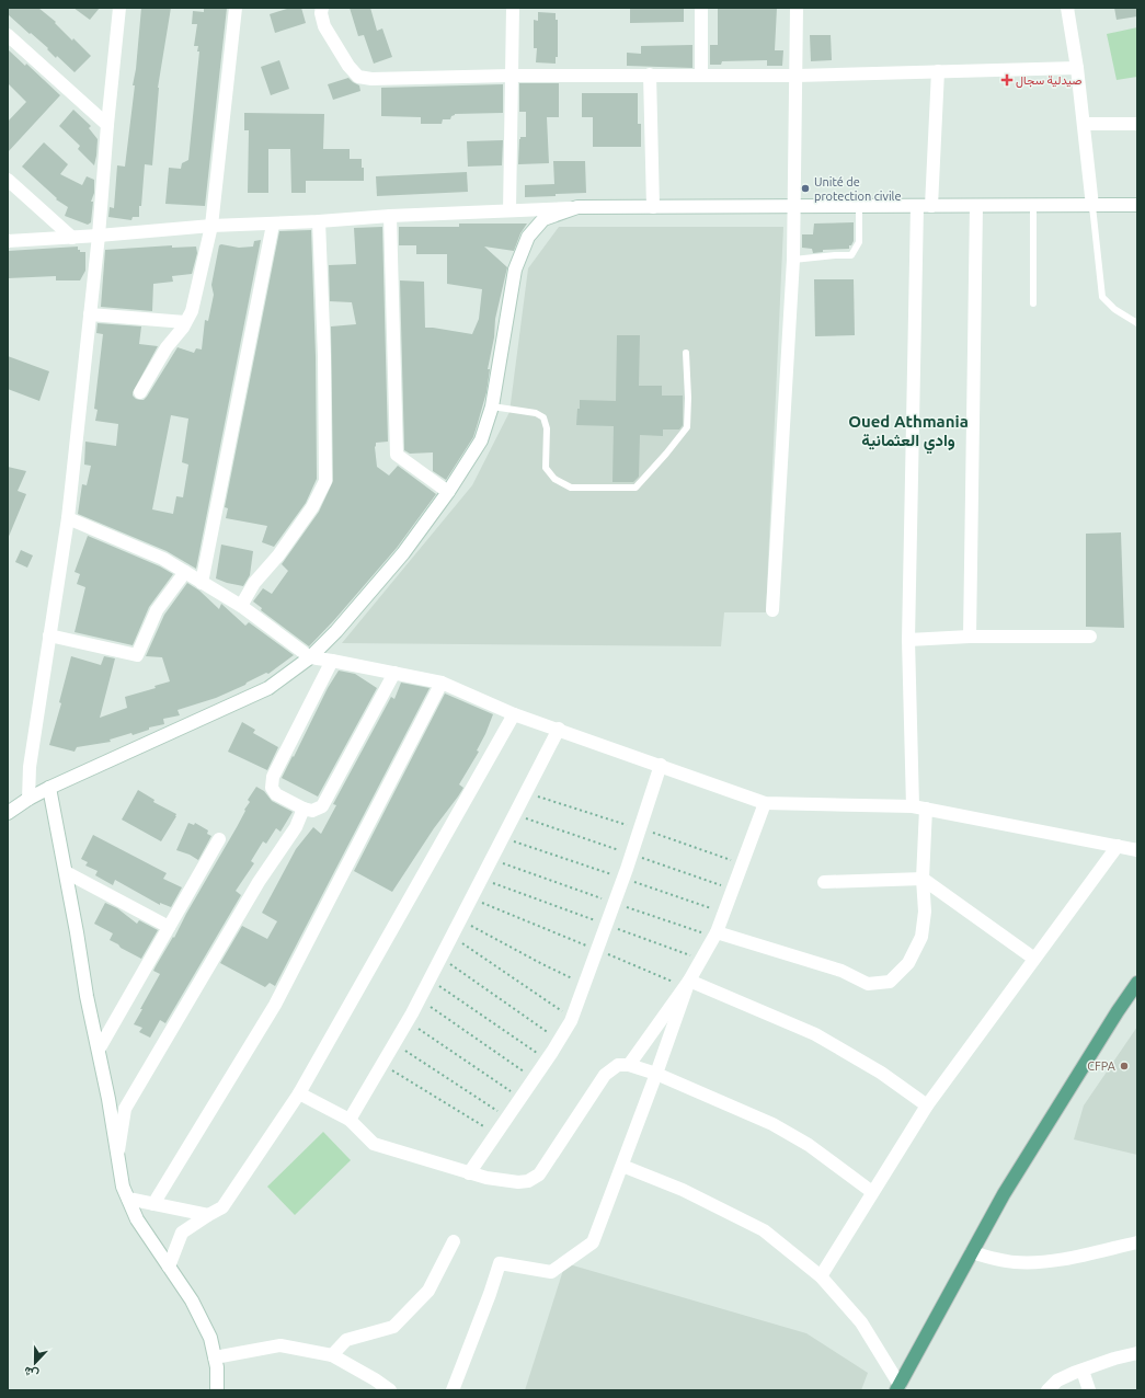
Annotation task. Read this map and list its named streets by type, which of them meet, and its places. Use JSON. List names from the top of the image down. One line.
{"districts":["Oued Athmania وادي العثمانية"],"places":{"health":["صيدلية سجال"],"other":["Unité de protection civile","CFPA"]},"north":"bottom"}
